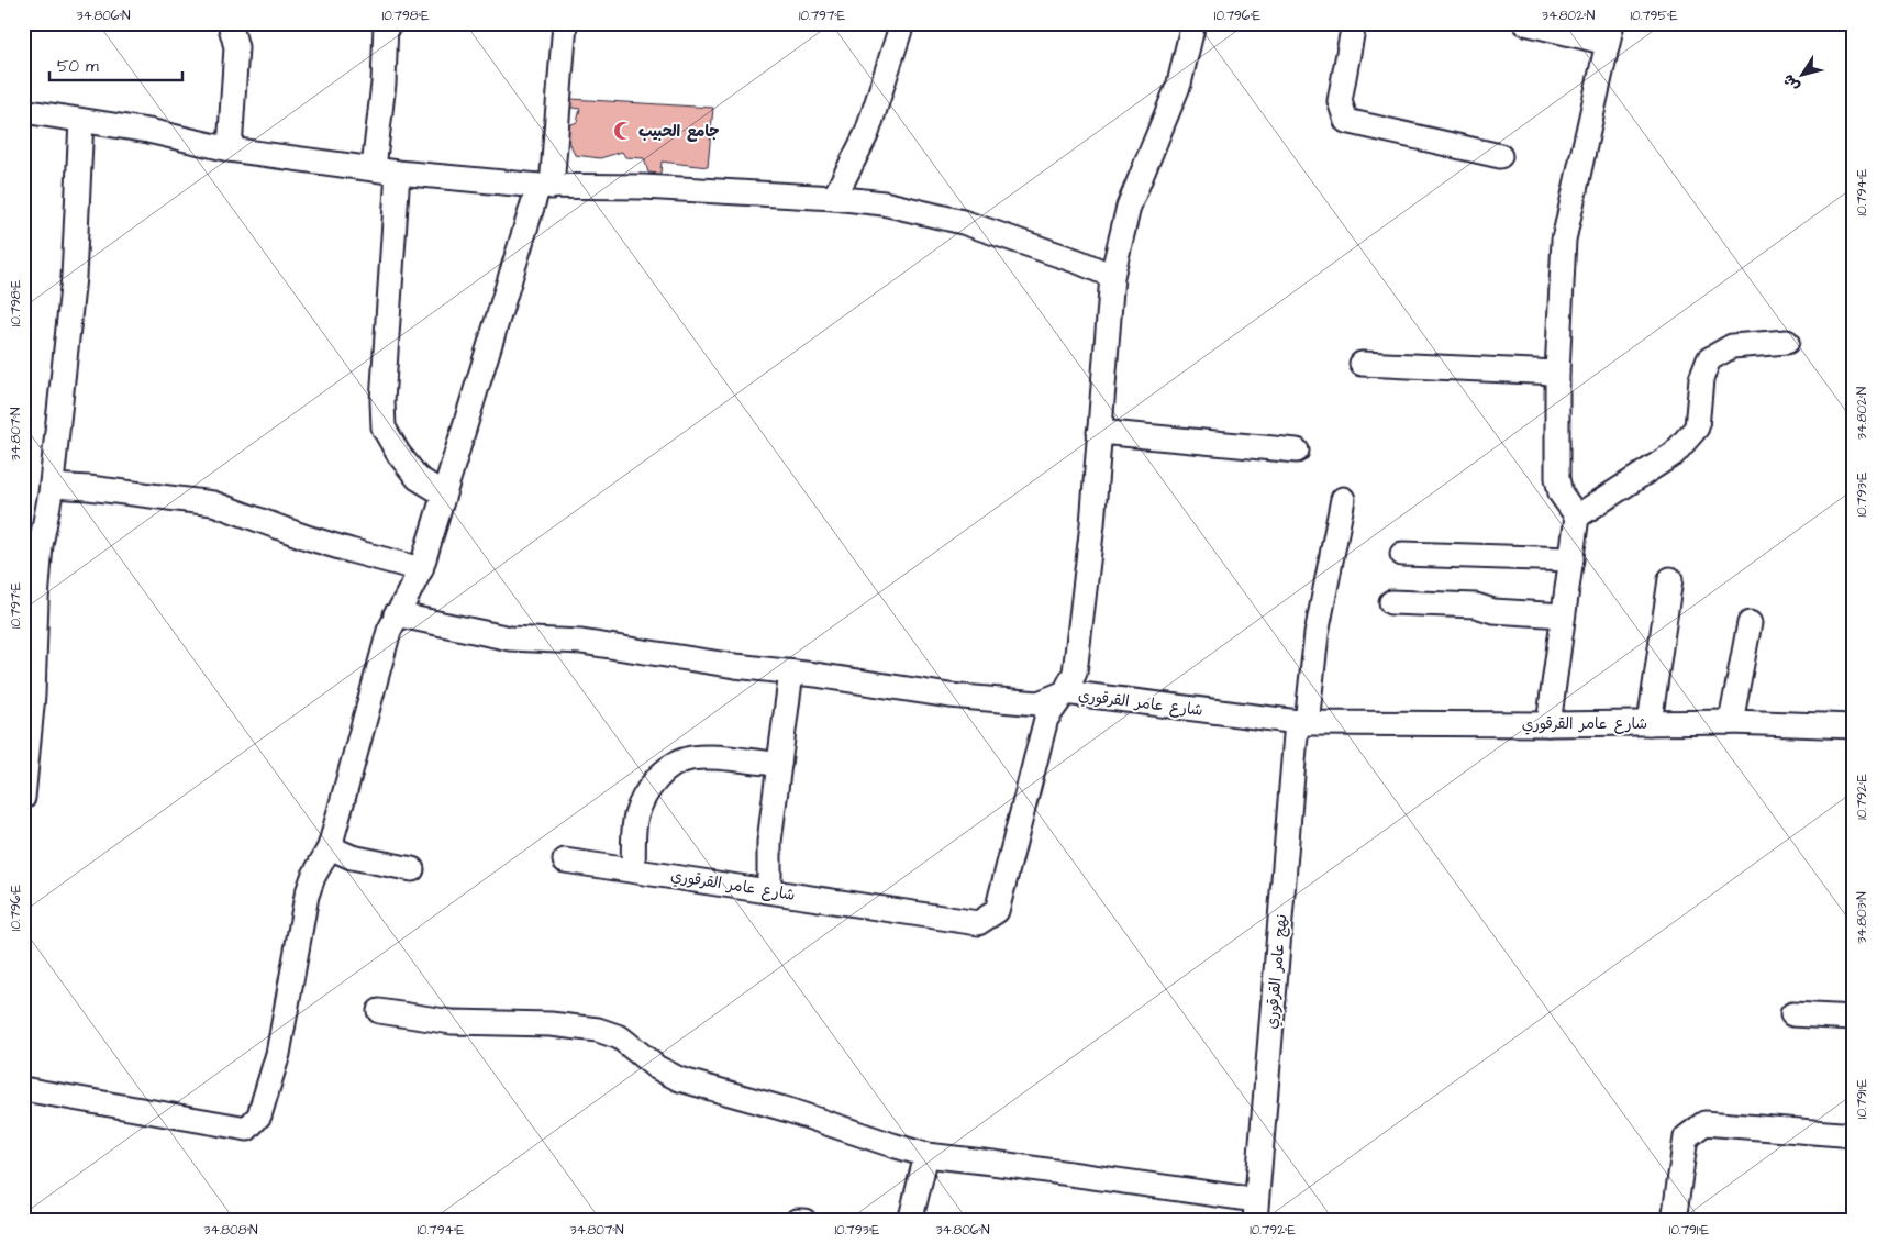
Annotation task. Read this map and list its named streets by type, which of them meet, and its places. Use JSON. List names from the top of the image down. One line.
{"streets":{"street":["شارع عامر القرقوري","نهج عامر القرقوري"]},"crossings":[["شارع عامر القرقوري","نهج عامر القرقوري"]],"places":{"mosque":["جامع الحبيب"]},"scale_bar":"50 m","north":"bottom left","coordinates":["34.806°N","10.798°E","10.797°E","10.796°E","34.802°N","10.795°E","10.794°E","34.807°N","10.793°E","10.792°E","34.803°N","10.791°E","34.808°N"]}
